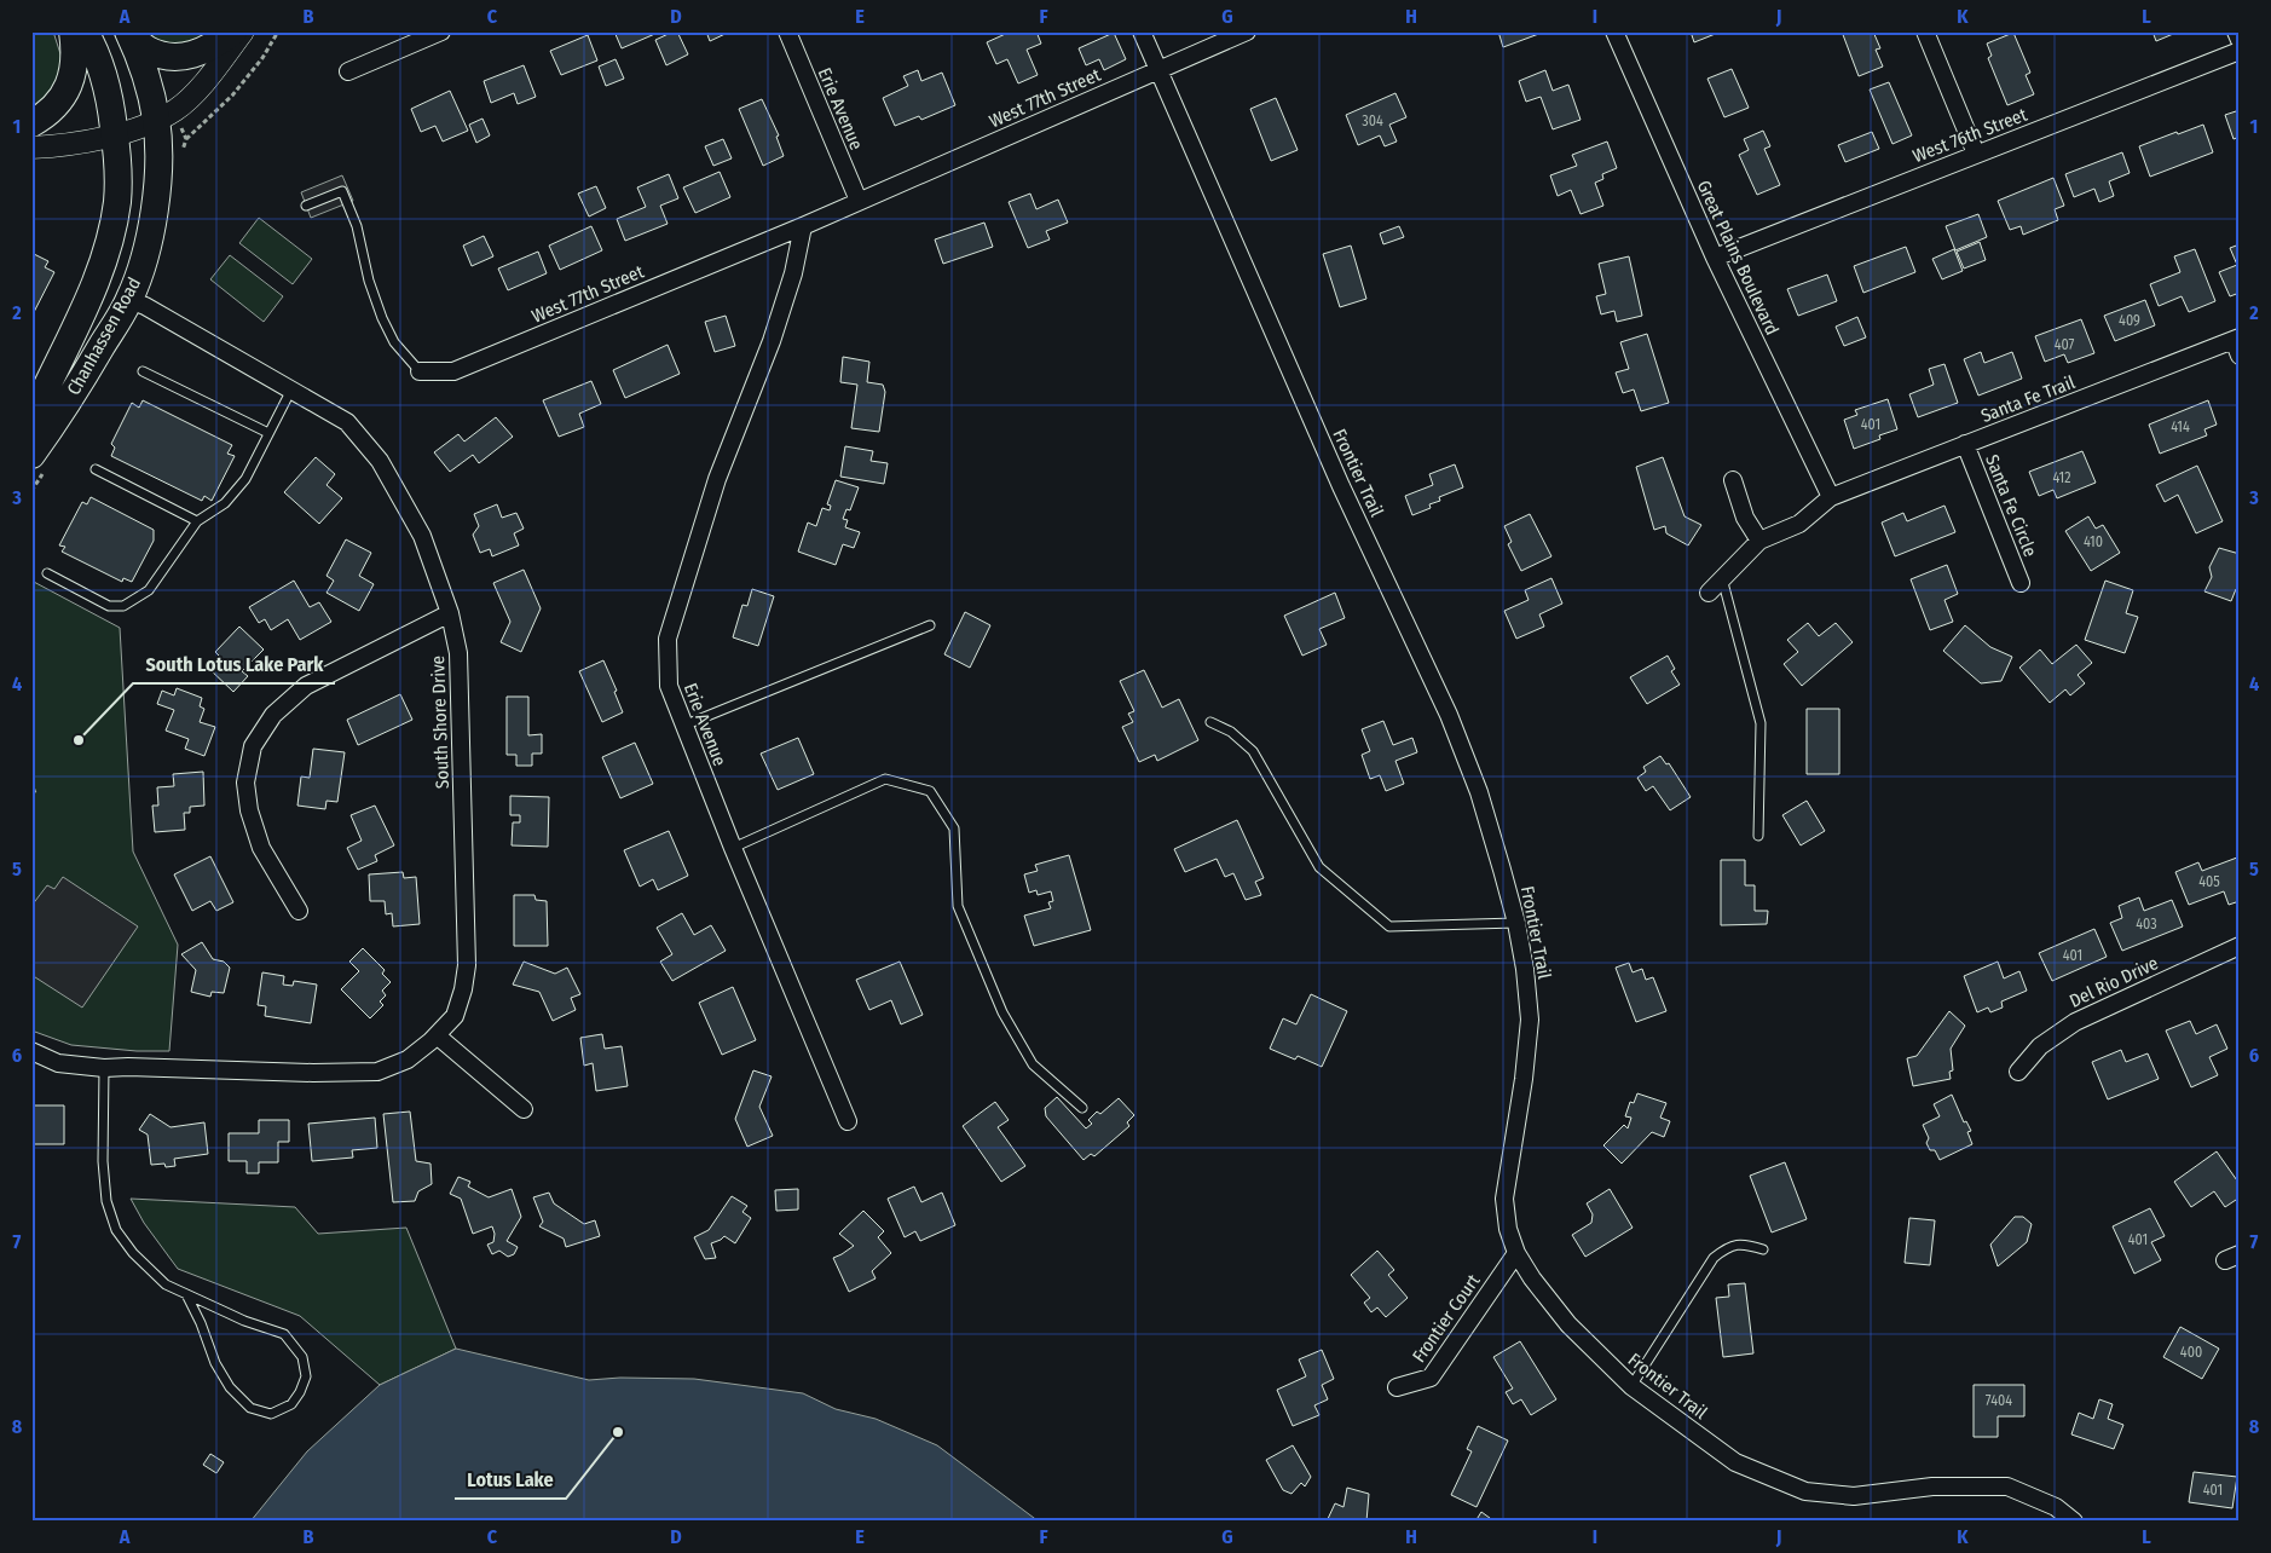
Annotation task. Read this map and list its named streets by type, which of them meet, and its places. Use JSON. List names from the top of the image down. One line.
{"streets":{"main road":["Chanhassen Road"],"street":["West 77th Street","Erie Avenue","West 76th Street","Great Plains Boulevard","Santa Fe Trail","Frontier Trail","Santa Fe Circle","South Shore Drive","Del Rio Drive","Frontier Court"]},"crossings":[["West 77th Street","Erie Avenue"],["West 77th Street","Frontier Trail"],["West 76th Street","Great Plains Boulevard"],["Great Plains Boulevard","Santa Fe Trail"],["Chanhassen Road","South Shore Drive"],["Santa Fe Trail","Santa Fe Circle"],["Frontier Trail","Frontier Court"]],"places":["South Lotus Lake Park","Lotus Lake"],"house_numbers":["304","409","407","401","414","412","410","405","403","401","401","400","7404","401"],"grid":{"columns":["A","B","C","D","E","F","G","H","I","J","K","L"],"rows":["1","2","3","4","5","6","7","8"]}}
